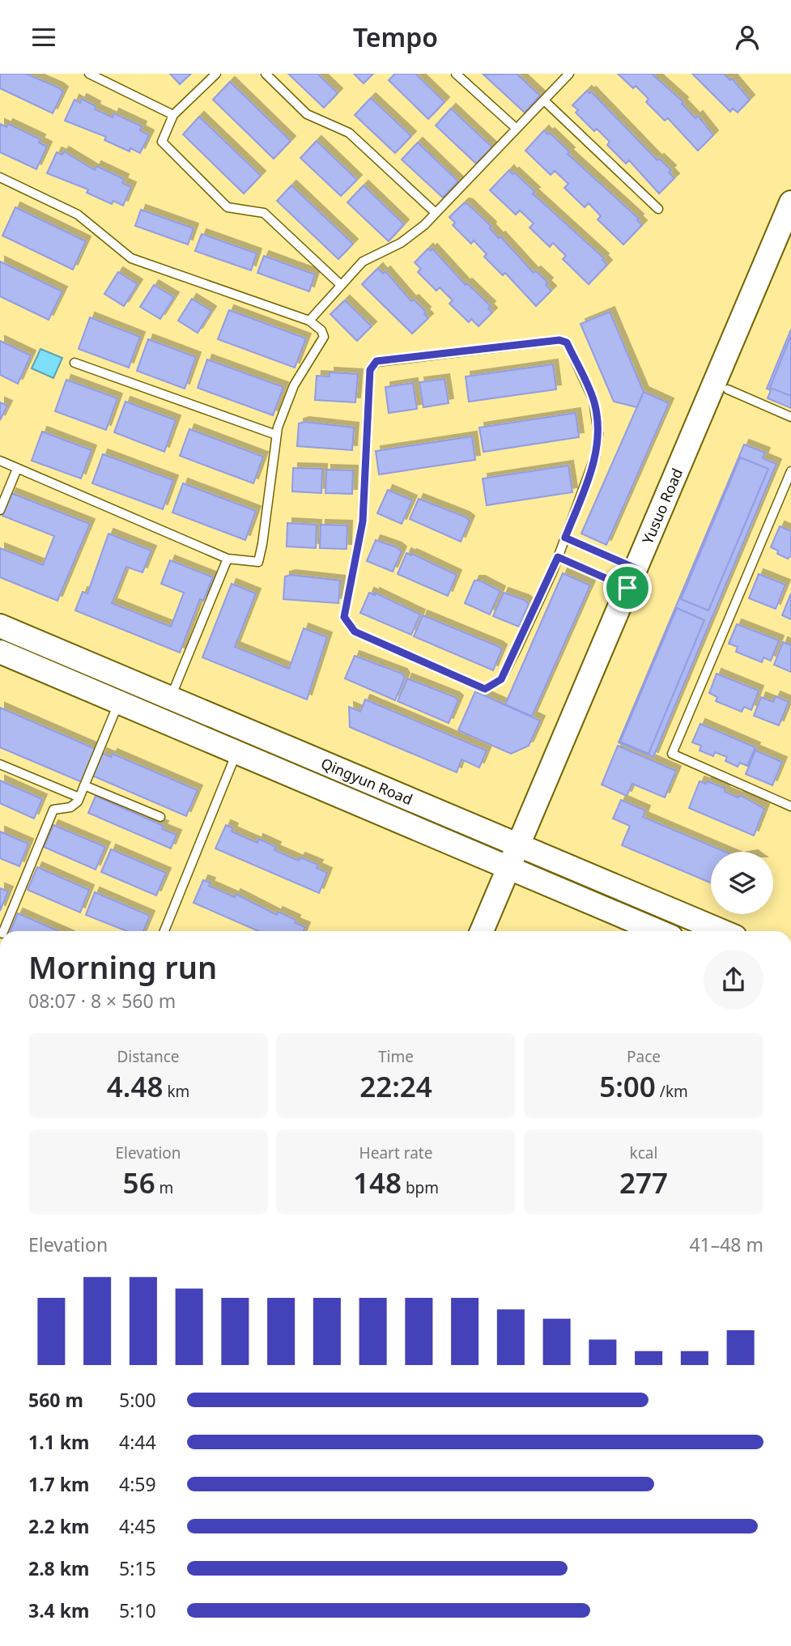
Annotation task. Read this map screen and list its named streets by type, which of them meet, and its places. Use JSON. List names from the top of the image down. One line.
{"streets":{"street":["Yusuo Road","Qingyun Road"]},"crossings":[["Yusuo Road","Qingyun Road"]],"page":{"header":"Tempo","heading":["Morning run","08:07 · 8 × 560 m"],"stats":[["Distance","4.48 km"],["Time","22:24"],["Pace","5:00 /km"],["Elevation","56 m"],["Heart rate","148 bpm"],["kcal","277"]],"chart":["Elevation","41–48 m"],"list":[{"name":"560 m","note":"5:00"},{"name":"1.1 km","note":"4:44"},{"name":"1.7 km","note":"4:59"},{"name":"2.2 km","note":"4:45"},{"name":"2.8 km","note":"5:15"},{"name":"3.4 km","note":"5:10"}]}}
